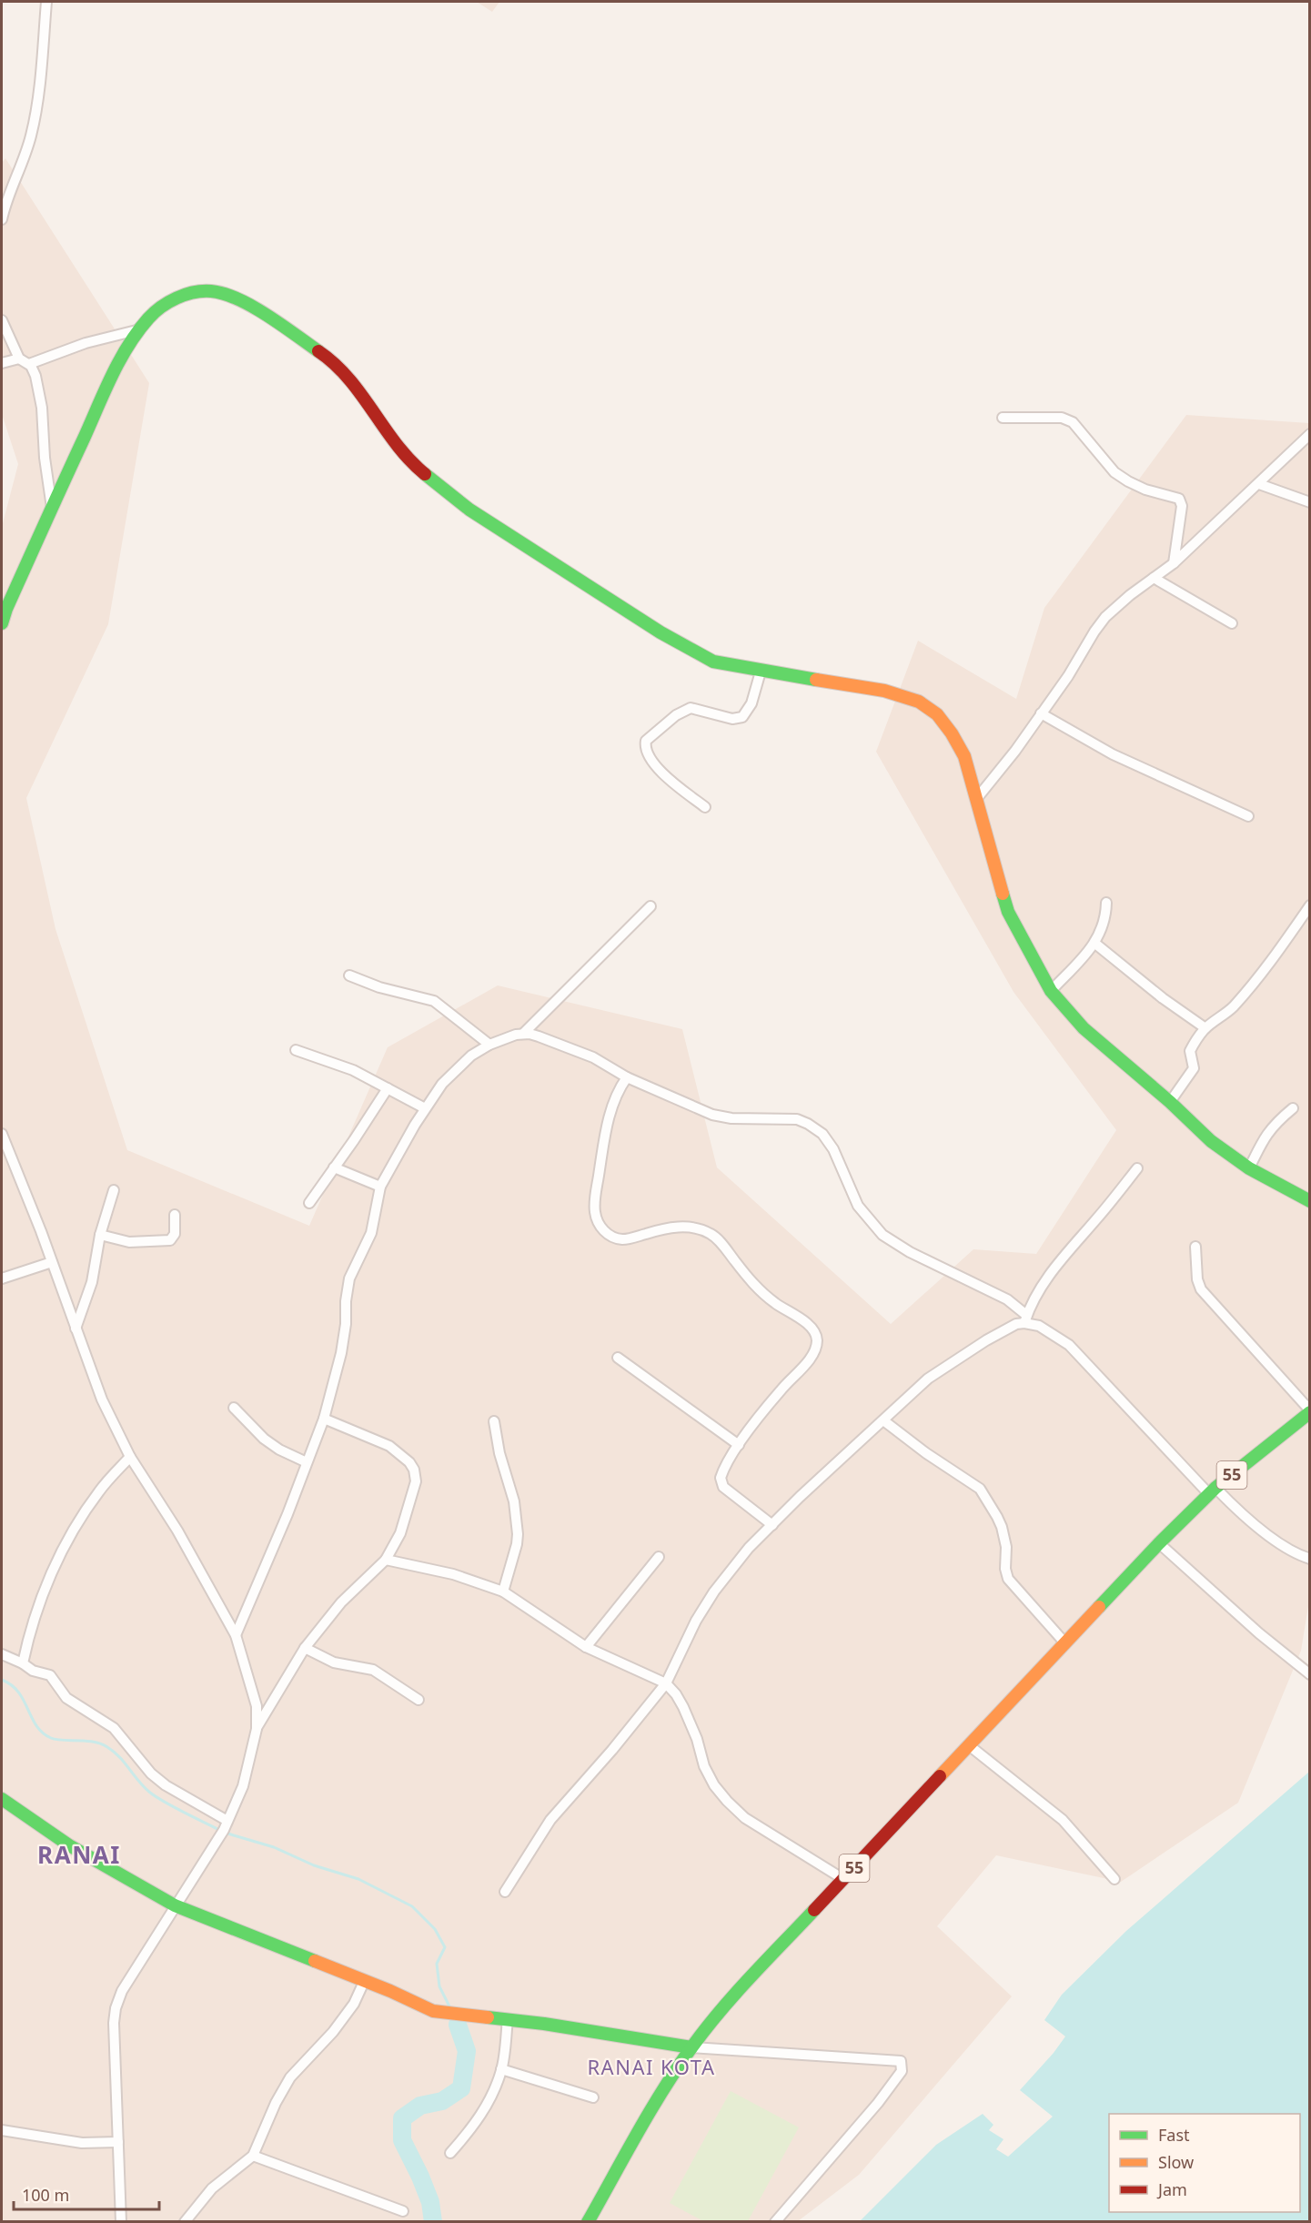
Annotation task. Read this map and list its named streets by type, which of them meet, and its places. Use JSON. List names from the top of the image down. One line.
{"streets":{"main road":["55"]},"districts":["RANAI","RANAI KOTA"],"legend":["Fast","Slow","Jam"],"scale_bar":"100 m"}
